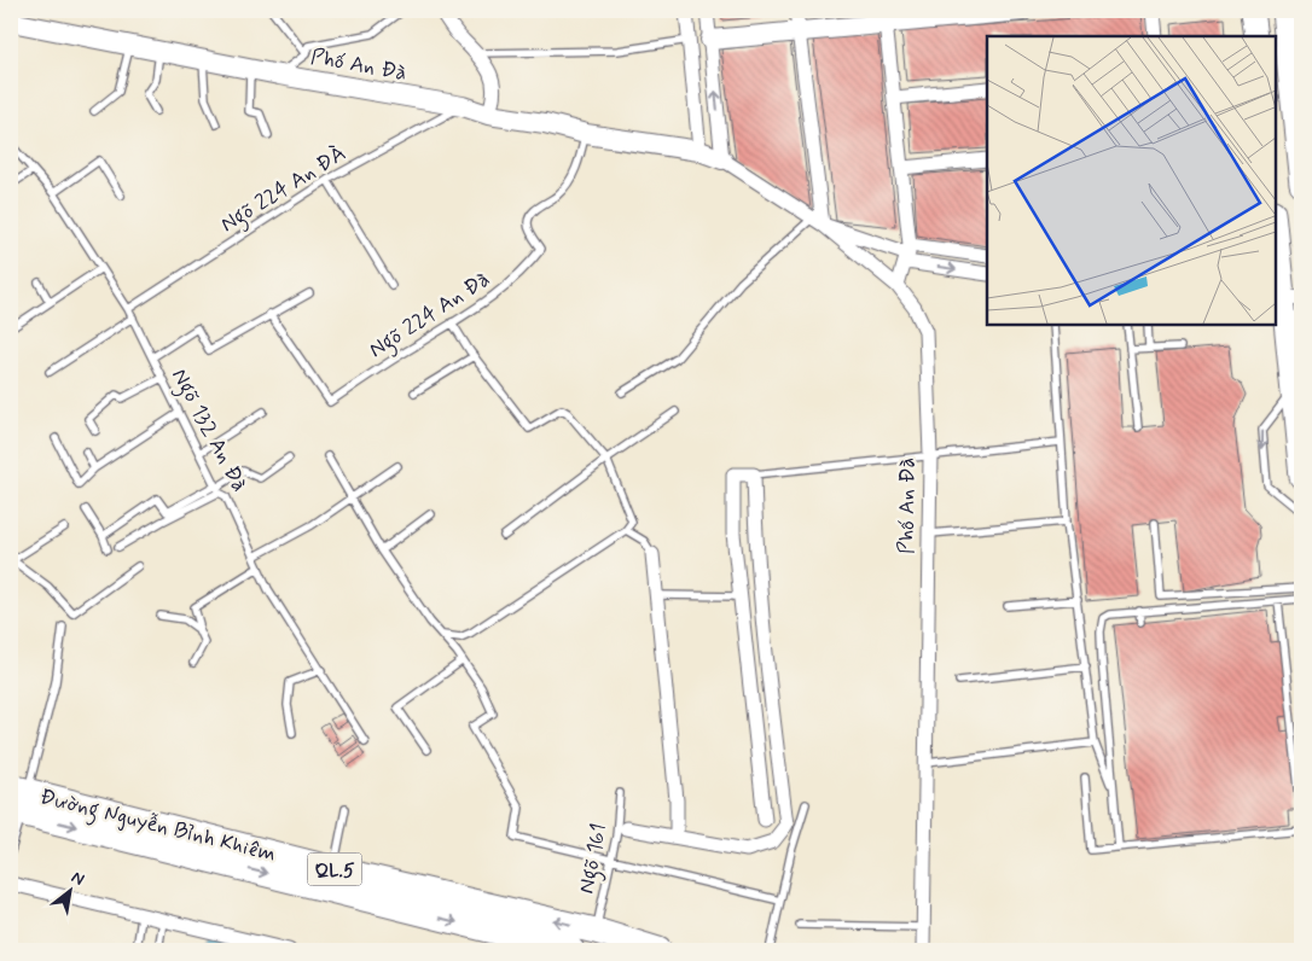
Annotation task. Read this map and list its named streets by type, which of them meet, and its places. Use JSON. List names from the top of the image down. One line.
{"streets":{"highway":["Đường Nguyễn Bỉnh Khiêm","QL.5"],"street":["Phố An Đà"],"lane":["Ngõ 224 An ĐÀ","Ngõ 224 An Đà","Ngõ 132 An Đà","Ngõ 161"]},"crossings":[["Phố An Đà","Ngõ 224 An ĐÀ"],["Phố An Đà","Ngõ 224 An Đà"],["Ngõ 224 An ĐÀ","Ngõ 132 An Đà"],["Đường Nguyễn Bỉnh Khiêm","Ngõ 161"]],"north":"top right"}
